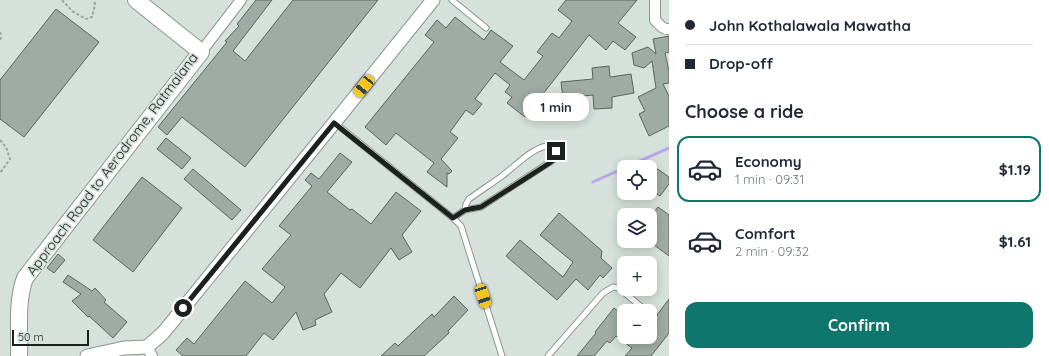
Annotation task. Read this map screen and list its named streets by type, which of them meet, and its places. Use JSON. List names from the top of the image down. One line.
{"streets":{"main road":["Approach Road to Aerodrome, Ratmalana"]},"scale_bar":"50 m","page":{"banner":["John Kothalawala Mawatha","Drop-off"],"heading":"Choose a ride","bubble":"1 min","list":[{"name":"Economy","note":"1 min · 09:31","value":"$1.19"},{"name":"Comfort","note":"2 min · 09:32","value":"$1.61"}],"map_buttons":["+","−"],"buttons":"Confirm","scale":"50 m"}}
